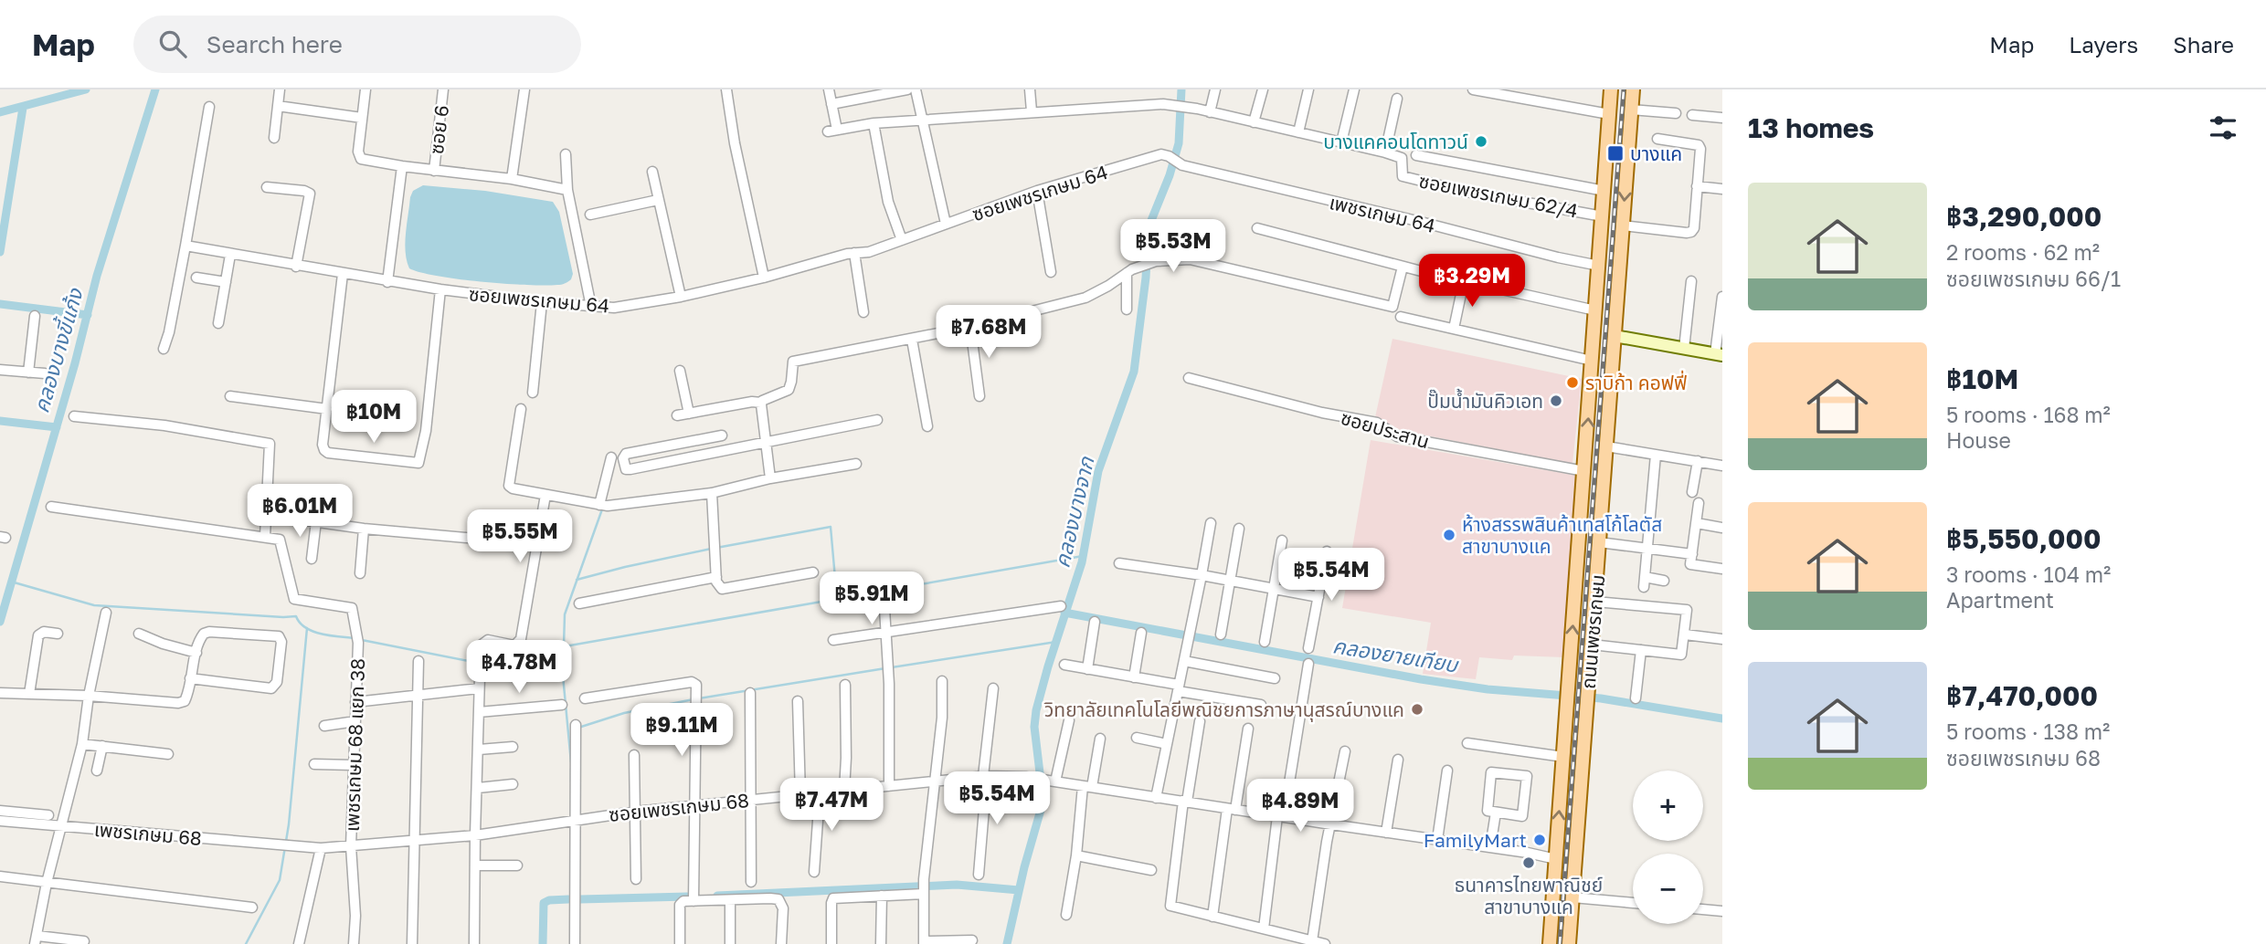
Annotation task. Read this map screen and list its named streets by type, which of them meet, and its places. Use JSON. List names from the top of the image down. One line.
{"streets":{"main road":["ถนนเพชรเกษม"],"street":["ซอย 6","ซอยเพชรเกษม 64","ซอยเพชรเกษม 62/4","เพชรเกษม 64","ซอยประสาน","เพชรเกษม 68 แยก 38","ซอยเพชรเกษม 68","เพชรเกษม 68"]},"crossings":[["ซอยเพชรเกษม 64","เพชรเกษม 64"],["ซอยเพชรเกษม 62/4","ถนนเพชรเกษม"],["เพชรเกษม 64","ถนนเพชรเกษม"],["ซอยประสาน","ถนนเพชรเกษม"],["ถนนเพชรเกษม","ซอยเพชรเกษม 68"],["เพชรเกษม 68 แยก 38","ซอยเพชรเกษม 68"],["ซอยเพชรเกษม 68","เพชรเกษม 68"]],"water":["คลองบางขี้แก้ง","คลองบางจาก","คลองยายเทียบ"],"places":{"other":["บางแคคอนโดทาวน์","ราบิก้า คอฟฟี่","ปั๊มน้ำมันคิวเอท","ห้างสรรพสินค้าเทสโก้โลตัส สาขาบางแค","วิทยาลัยเทคโนโลยีพณิชยการภาษานุสรณ์บางแค","FamilyMart","ธนาคารไทยพาณิชย์ สาขาบางแค"],"transit":["บางแค"]},"page":{"header":"Map","search":"Search here","nav":["Map","Layers","Share"],"heading":"13 homes","list":[{"name":"฿3,290,000","note":"2 rooms · 62 m² · ซอยเพชรเกษม 66/1"},{"name":"฿10M","note":"5 rooms · 168 m² · House"},{"name":"฿5,550,000","note":"3 rooms · 104 m² · Apartment"},{"name":"฿7,470,000","note":"5 rooms · 138 m² · ซอยเพชรเกษม 68"}],"price":["฿5.53M","฿3.29M","฿7.68M","฿10M","฿6.01M","฿5.55M","฿5.54M","฿5.91M","฿4.78M","฿9.11M","฿5.54M","฿7.47M","฿4.89M"],"map_buttons":["+","−"]}}
